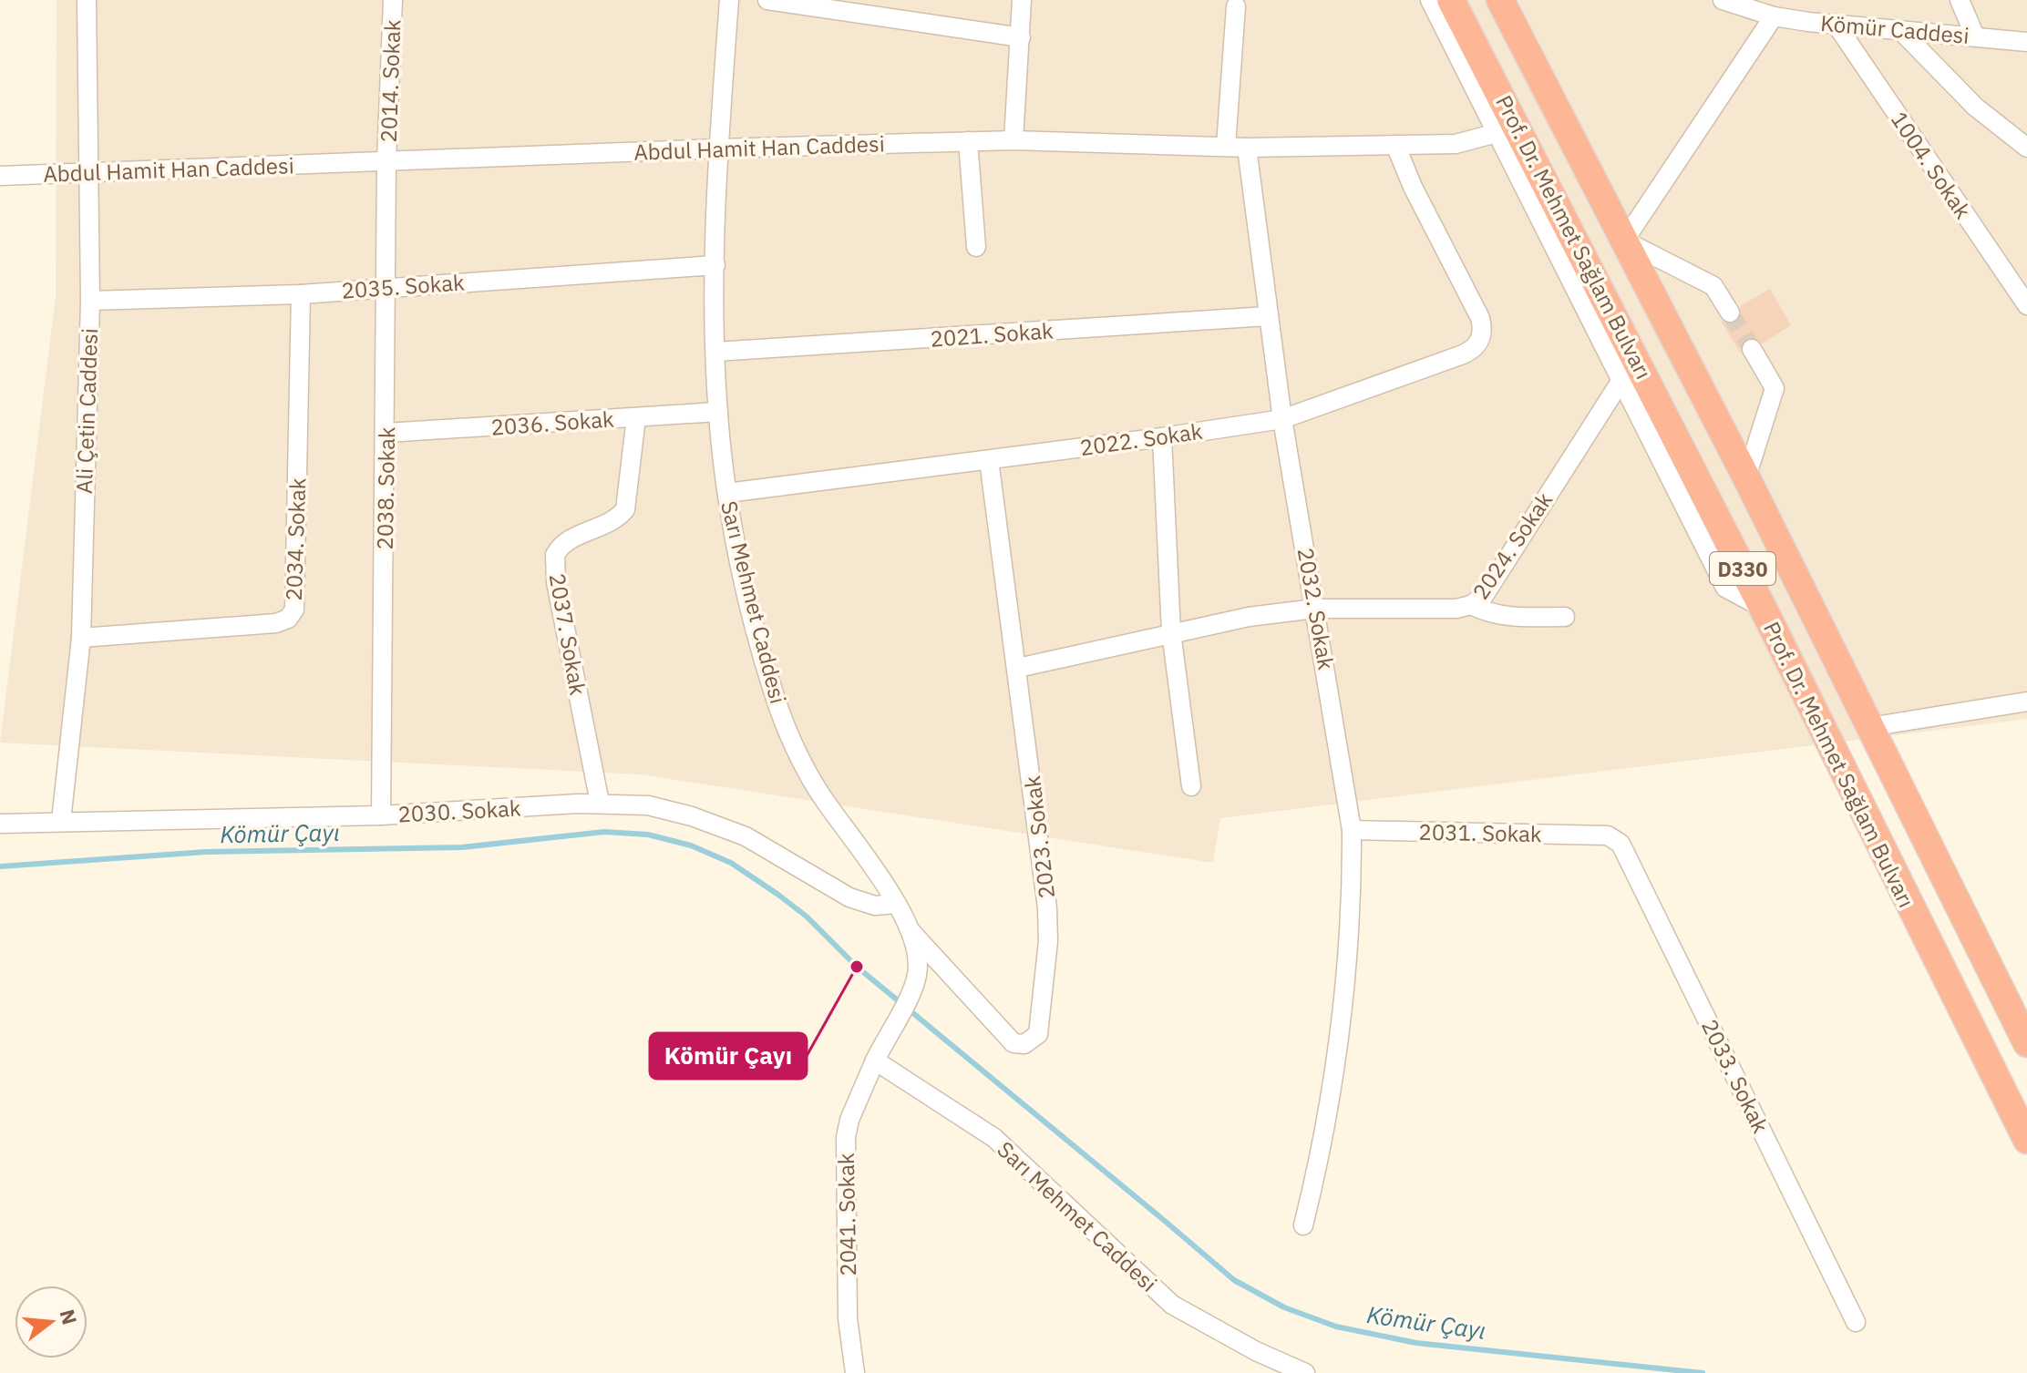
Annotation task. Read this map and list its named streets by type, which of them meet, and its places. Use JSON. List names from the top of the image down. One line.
{"streets":{"highway":["Prof. Dr. Mehmet Sağlam Bulvarı","D330"],"street":["Kömür Caddesi","2014. Sokak","Abdul Hamit Han Caddesi","1004. Sokak","2035. Sokak","2021. Sokak","Ali Çetin Caddesi","2036. Sokak","2022. Sokak","2038. Sokak","2034. Sokak","2024. Sokak","Sarı Mehmet Caddesi","2032. Sokak","2037. Sokak","2030. Sokak","2031. Sokak","2023. Sokak","2033. Sokak","2041. Sokak"]},"crossings":[["Kömür Caddesi","1004. Sokak"],["2014. Sokak","Abdul Hamit Han Caddesi"],["2014. Sokak","2038. Sokak"],["Abdul Hamit Han Caddesi","Prof. Dr. Mehmet Sağlam Bulvarı"],["Abdul Hamit Han Caddesi","Ali Çetin Caddesi"],["Abdul Hamit Han Caddesi","2038. Sokak"],["Abdul Hamit Han Caddesi","Sarı Mehmet Caddesi"],["Prof. Dr. Mehmet Sağlam Bulvarı","2024. Sokak"],["2035. Sokak","Ali Çetin Caddesi"],["2035. Sokak","2038. Sokak"],["2035. Sokak","2034. Sokak"],["2035. Sokak","Sarı Mehmet Caddesi"],["2021. Sokak","Sarı Mehmet Caddesi"],["Ali Çetin Caddesi","2034. Sokak"],["Ali Çetin Caddesi","2030. Sokak"],["2036. Sokak","2038. Sokak"],["2036. Sokak","Sarı Mehmet Caddesi"],["2036. Sokak","2037. Sokak"],["2022. Sokak","Sarı Mehmet Caddesi"],["2022. Sokak","2032. Sokak"],["2022. Sokak","2023. Sokak"],["2038. Sokak","2030. Sokak"],["2024. Sokak","2032. Sokak"],["2024. Sokak","2023. Sokak"],["Sarı Mehmet Caddesi","2030. Sokak"],["Sarı Mehmet Caddesi","2023. Sokak"],["Sarı Mehmet Caddesi","2041. Sokak"],["2032. Sokak","2031. Sokak"],["2037. Sokak","2030. Sokak"],["2031. Sokak","2033. Sokak"]],"water":["Kömür Çayı"],"places":["Kömür Çayı"],"north":"right"}
